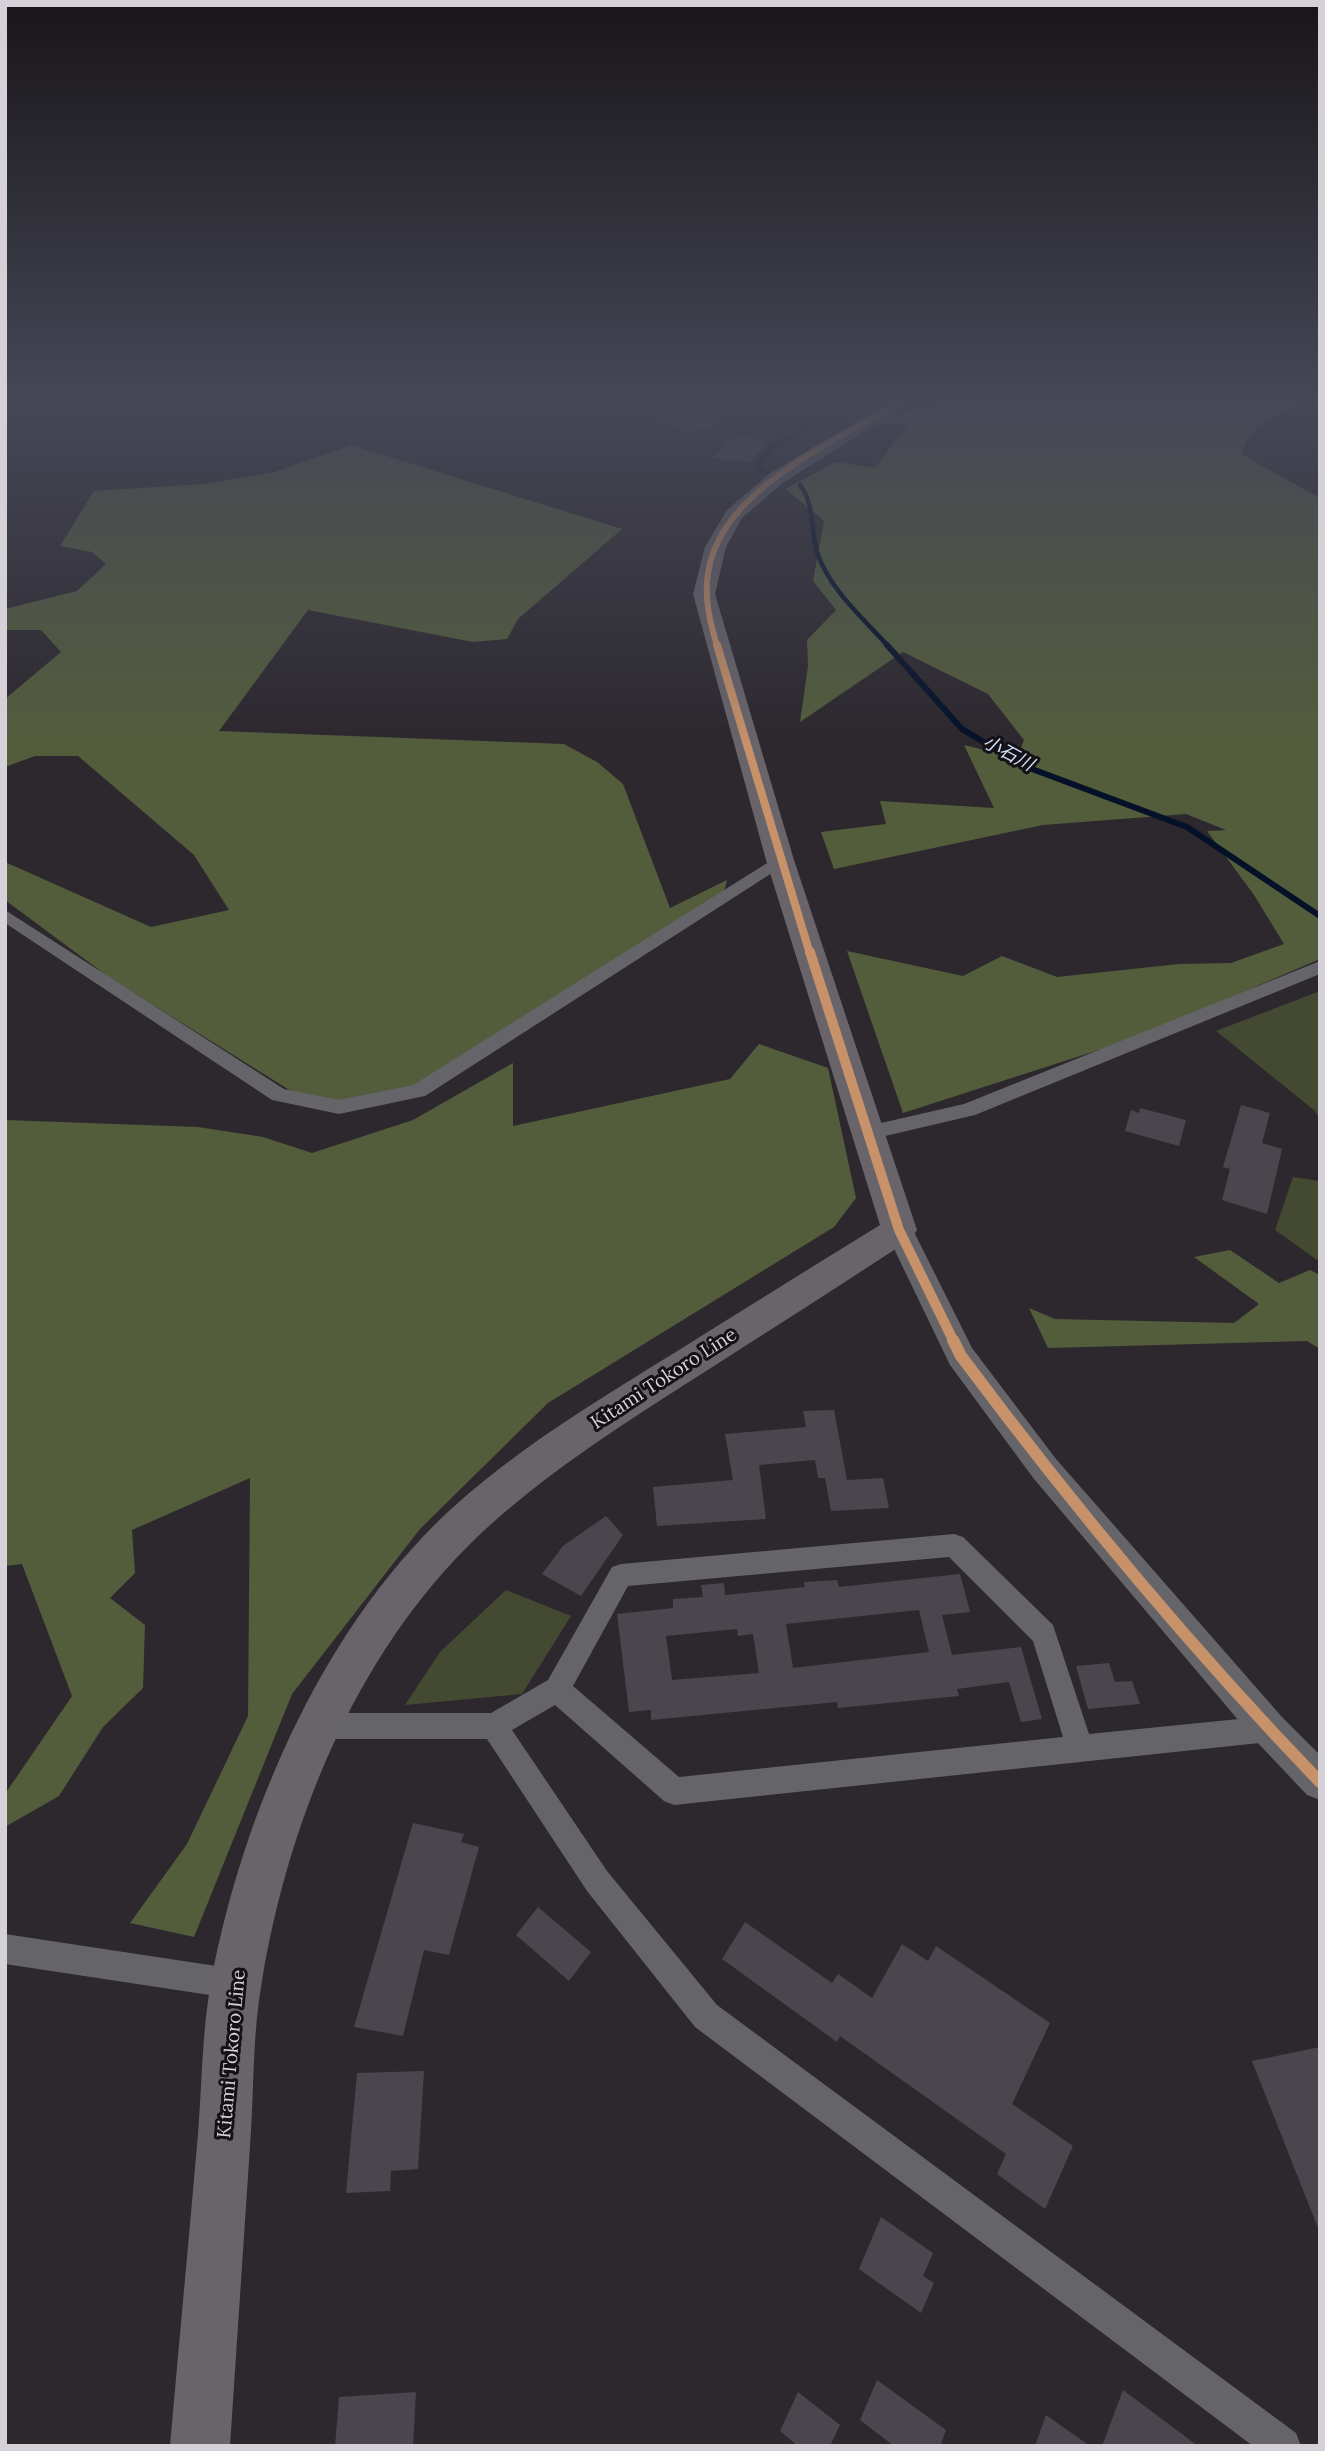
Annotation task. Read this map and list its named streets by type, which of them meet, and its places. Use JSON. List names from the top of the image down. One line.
{"streets":{"main road":["Kitami Tokoro Line"]},"water":["小石川"]}
